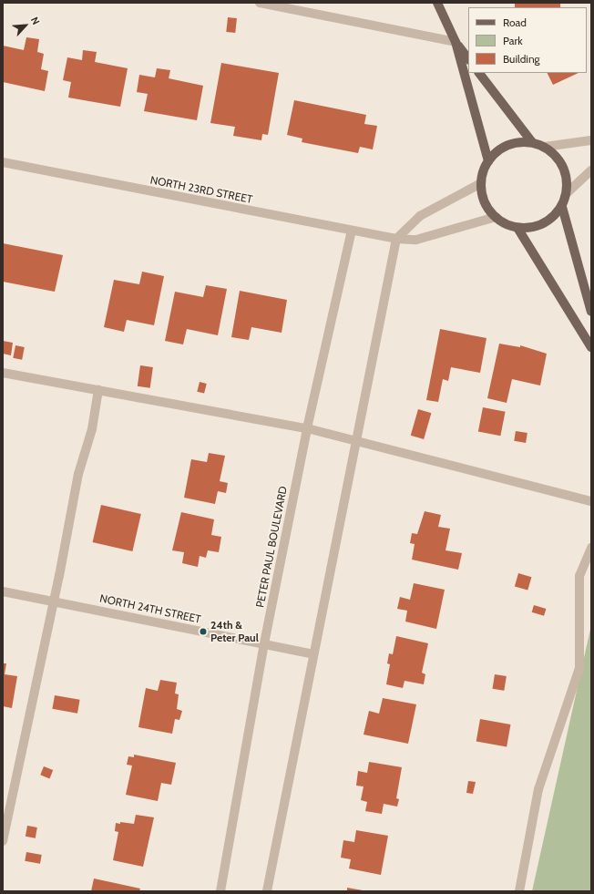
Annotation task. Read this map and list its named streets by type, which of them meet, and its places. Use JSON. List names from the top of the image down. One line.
{"streets":{"street":["NORTH 23RD STREET","PETER PAUL BOULEVARD","NORTH 24TH STREET"]},"crossings":[["NORTH 23RD STREET","PETER PAUL BOULEVARD"],["PETER PAUL BOULEVARD","NORTH 24TH STREET"]],"places":["24th & Peter Paul"],"legend":["Road","Park","Building"],"north":"top right"}
